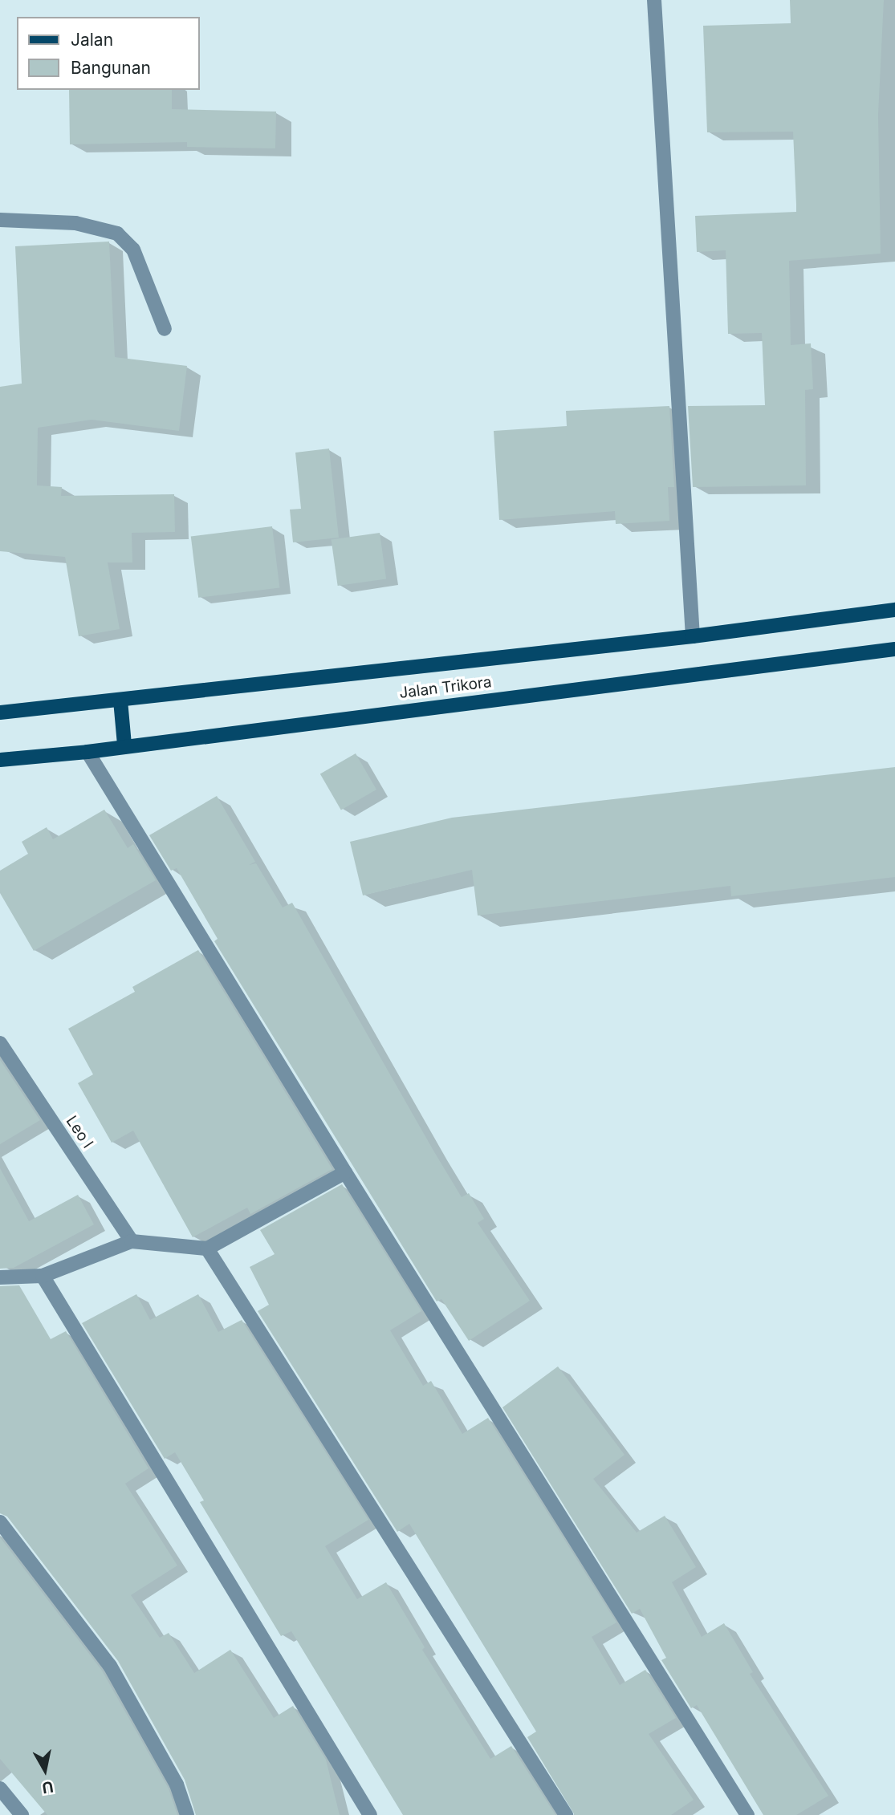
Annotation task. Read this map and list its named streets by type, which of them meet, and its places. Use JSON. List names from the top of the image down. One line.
{"streets":{"main road":["Jalan Trikora"],"street":["Leo I"]},"legend":["Jalan","Bangunan"],"north":"bottom"}
